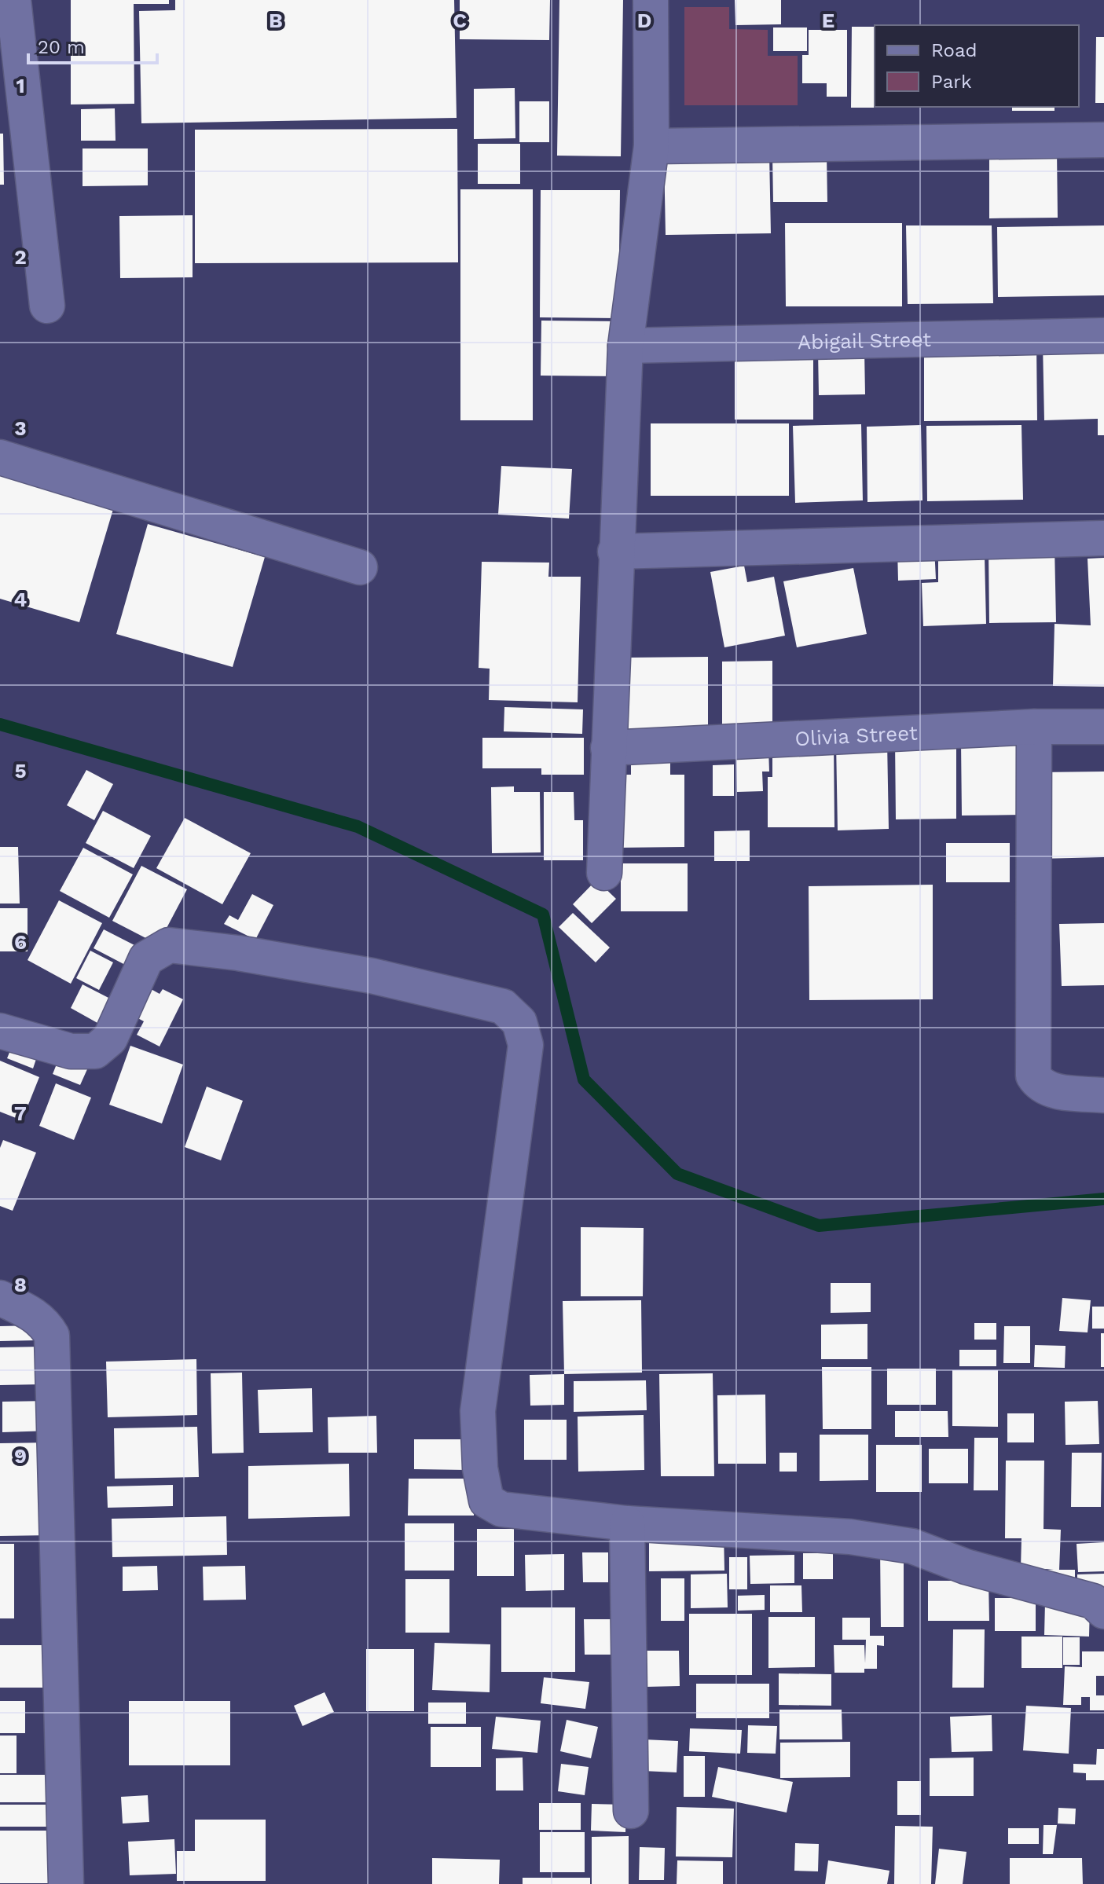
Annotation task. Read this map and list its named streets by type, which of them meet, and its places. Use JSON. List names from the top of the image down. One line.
{"streets":{"street":["Abigail Street","Olivia Street"]},"legend":["Road","Park"],"scale_bar":"20 m","grid":{"columns":["B","C","D","E"],"rows":["1","2","3","4","5","6","7","8","9"]}}
